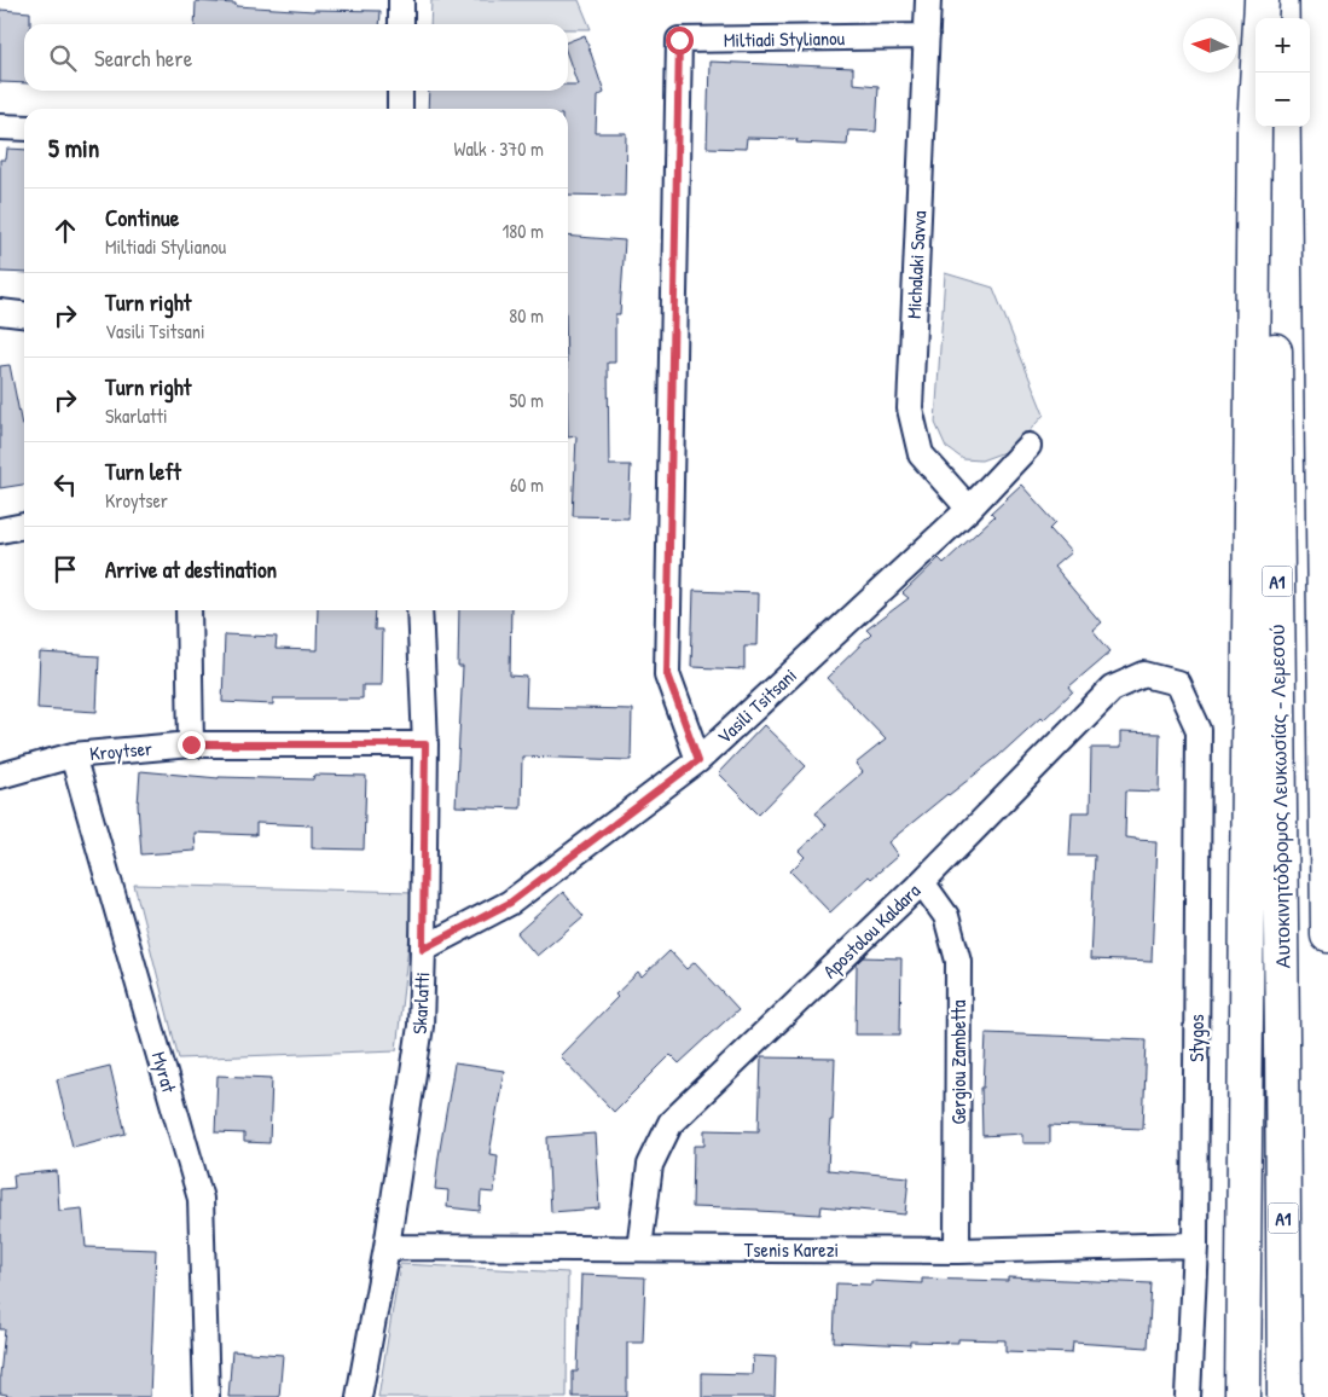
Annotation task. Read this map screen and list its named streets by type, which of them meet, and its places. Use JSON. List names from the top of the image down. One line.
{"streets":{"highway":["A1","Αυτοκινητόδρομος Λευκωσίας - Λεμεσού"],"street":["Miltiadi Stylianou","Michalaki Savva","Vasili Tsitsani","Kroytser","Apostolou Kaldara","Skarlatti","Stygos","Gergiou Zambetta","Myrat","Tsenis Karezi"]},"crossings":[["Miltiadi Stylianou","Michalaki Savva"],["Miltiadi Stylianou","Vasili Tsitsani"],["Michalaki Savva","Vasili Tsitsani"],["Vasili Tsitsani","Skarlatti"],["Kroytser","Skarlatti"],["Kroytser","Myrat"],["Apostolou Kaldara","Stygos"],["Apostolou Kaldara","Gergiou Zambetta"],["Apostolou Kaldara","Tsenis Karezi"],["Skarlatti","Tsenis Karezi"],["Stygos","Tsenis Karezi"],["Gergiou Zambetta","Tsenis Karezi"]],"north":"left","page":{"map_buttons":["+","−"],"search":"Search here","heading":["5 min","Walk · 370 m"],"list":[["Continue","Miltiadi Stylianou","180 m"],["Turn right","Vasili Tsitsani","80 m"],["Turn right","Skarlatti","50 m"],["Turn left","Kroytser","60 m"],"Arrive at destination"]}}
